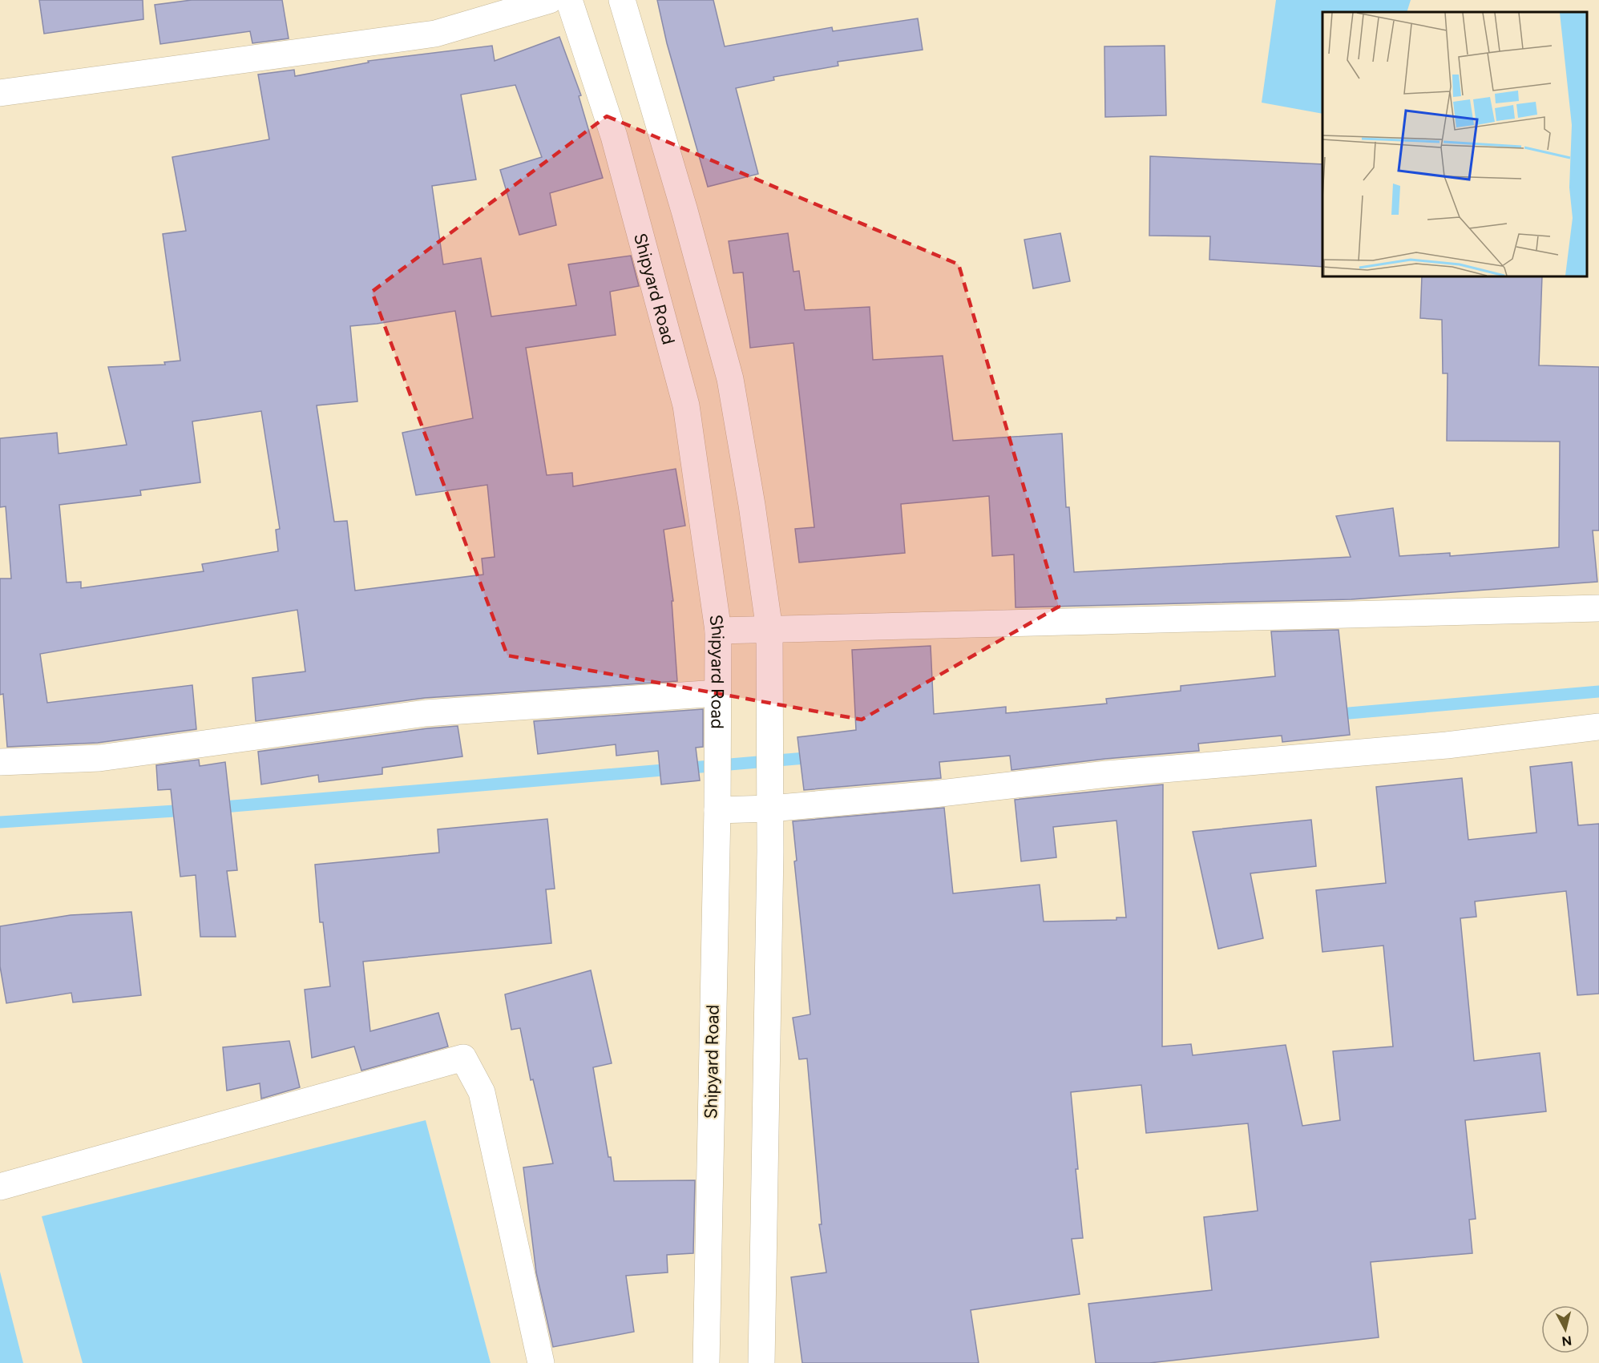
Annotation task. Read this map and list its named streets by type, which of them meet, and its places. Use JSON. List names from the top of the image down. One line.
{"streets":{"street":["Shipyard Road"]},"north":"bottom"}
